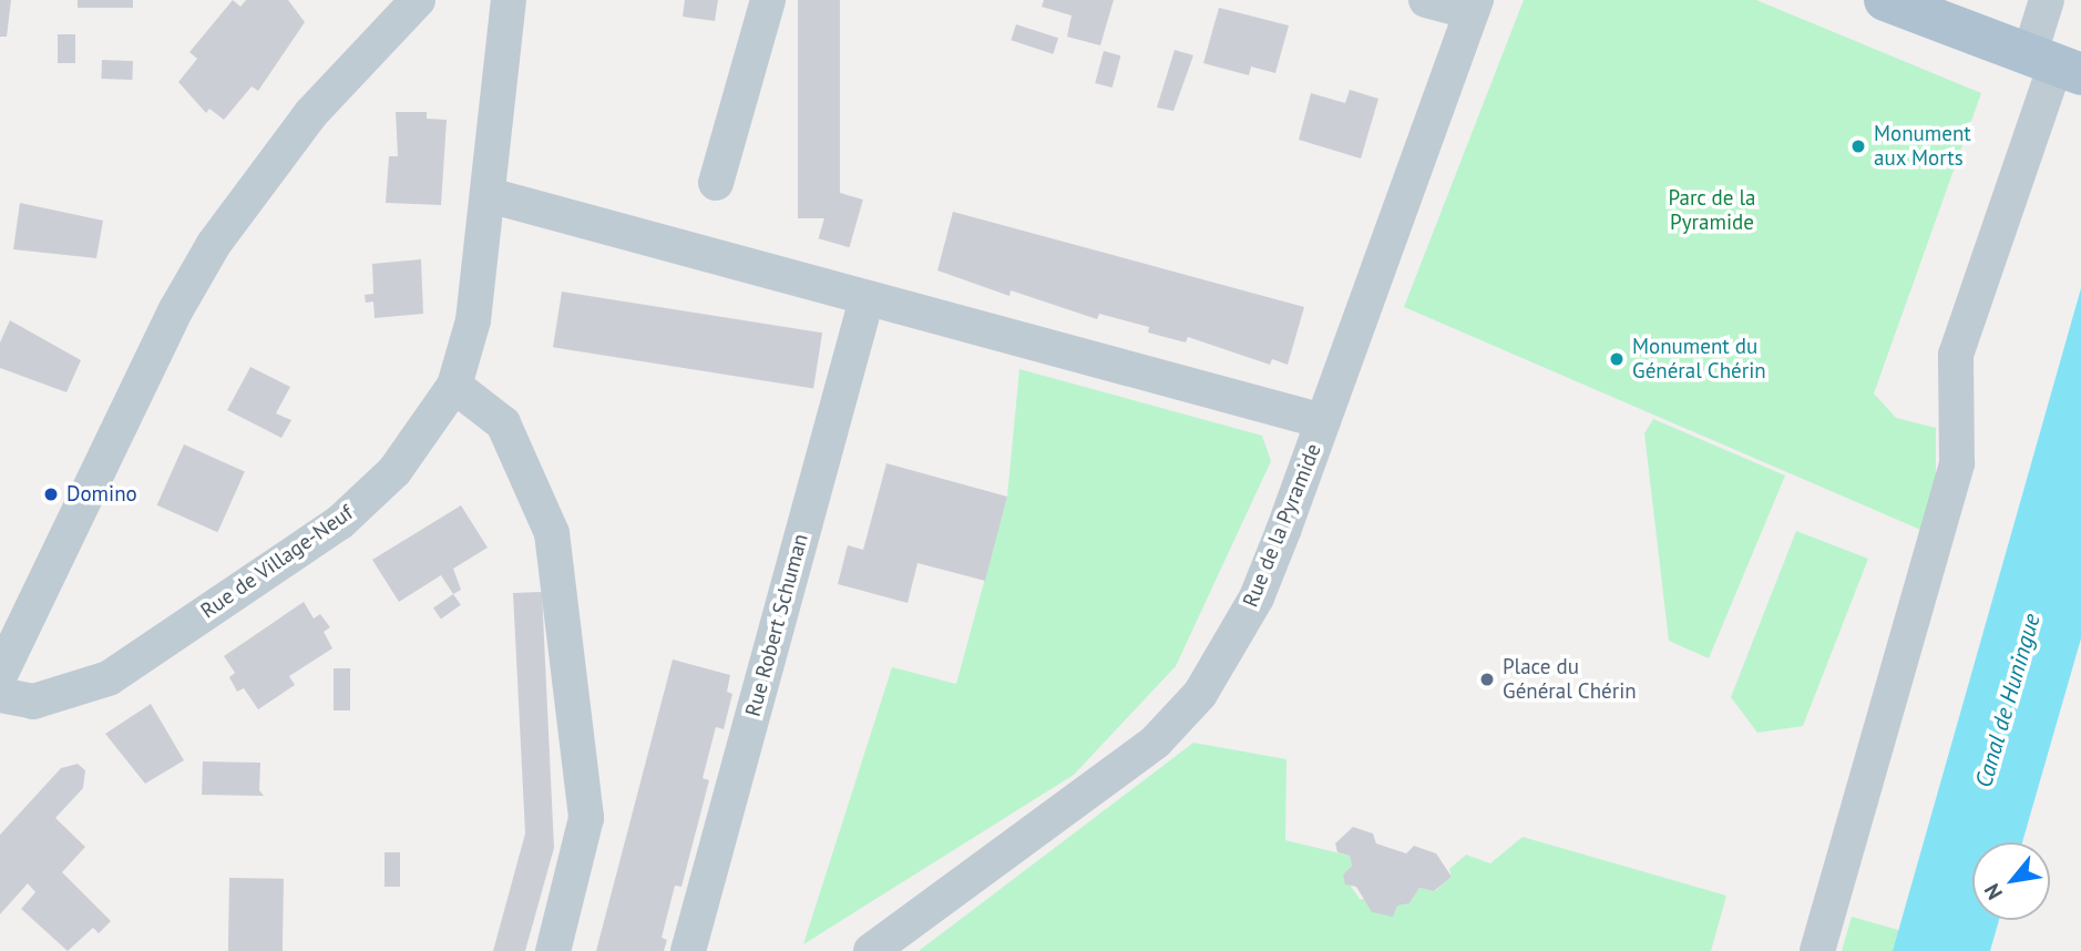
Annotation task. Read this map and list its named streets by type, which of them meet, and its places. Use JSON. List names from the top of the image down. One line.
{"streets":{"street":["Rue de la Pyramide","Rue de Village-Neuf","Rue Robert Schuman"]},"water":["Canal de Huningue"],"parks":["Parc de la Pyramide"],"places":["Monument aux Morts","Monument du Général Chérin","Domino","Place du Général Chérin"],"north":"bottom left"}
